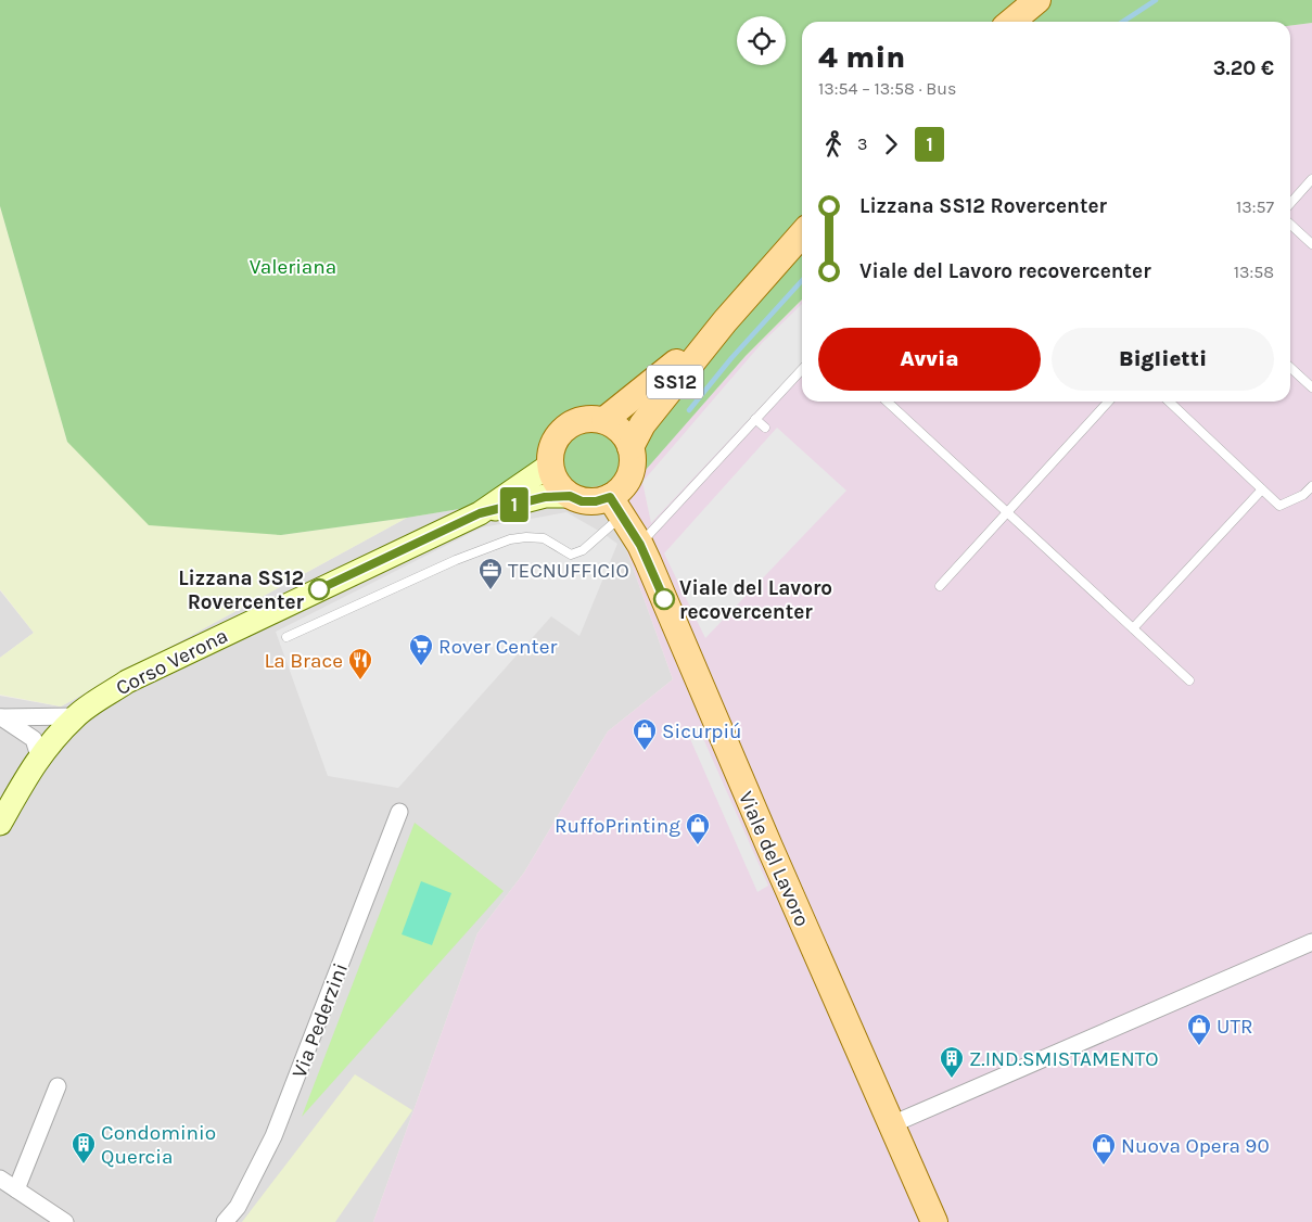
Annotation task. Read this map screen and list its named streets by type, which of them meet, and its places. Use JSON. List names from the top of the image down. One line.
{"streets":{"main road":["SS12","Corso Verona","Viale del Lavoro"],"street":["Via Pederzini"]},"crossings":[["SS12","Viale del Lavoro"]],"parks":["Valeriana"],"places":{"other":["Lizzana SS12 Rovercenter","Viale del Lavoro recovercenter"],"office":["TECNUFFICIO"],"supermarket":["Rover Center"],"restaurant":["La Brace"],"shop":["Sicurpiú","RuffoPrinting","UTR","Nuova Opera 90"],"building":["Z.IND.SMISTAMENTO","Condominio Quercia"]},"lines":["bus line 1"],"page":{"on_map":"1","heading":["4 min","13:54 – 13:58 · Bus","3.20 €"],"legs":["3","1"],"list":[{"name":"Lizzana SS12 Rovercenter","value":"13:57"},{"name":"Viale del Lavoro recovercenter","value":"13:58"}],"buttons":["Avvia","Biglietti"]}}
